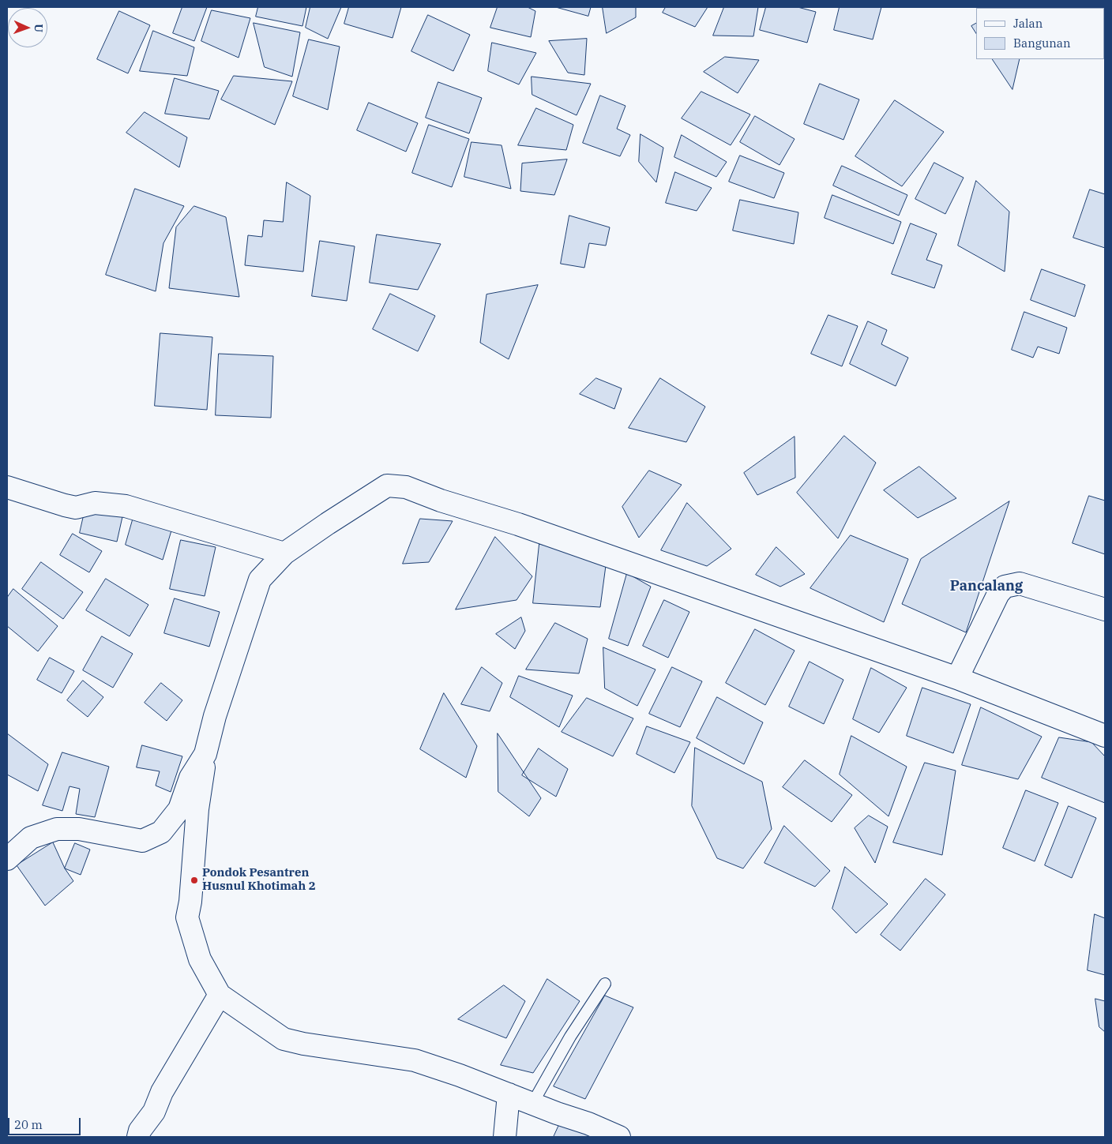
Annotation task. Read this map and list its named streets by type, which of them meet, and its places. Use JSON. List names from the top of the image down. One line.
{"districts":["Pancalang"],"places":["Pondok Pesantren Husnul Khotimah 2"],"legend":["Jalan","Bangunan"],"scale_bar":"20 m","north":"right"}
